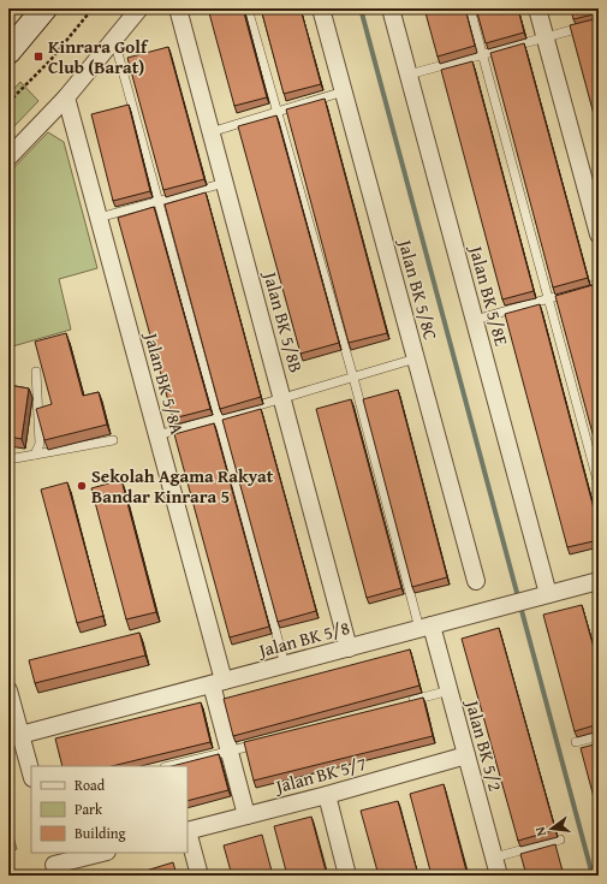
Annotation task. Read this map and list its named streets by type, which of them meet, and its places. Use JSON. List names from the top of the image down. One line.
{"streets":{"street":["Jalan BK 5/8C","Jalan BK 5/8E","Jalan BK 5/8B","Jalan BK 5/8A","Jalan BK 5/8","Jalan BK 5/2","Jalan BK 5/7"]},"crossings":[["Jalan BK 5/8E","Jalan BK 5/8"],["Jalan BK 5/8B","Jalan BK 5/8"],["Jalan BK 5/8A","Jalan BK 5/8"],["Jalan BK 5/8A","Jalan BK 5/7"],["Jalan BK 5/8","Jalan BK 5/2"],["Jalan BK 5/2","Jalan BK 5/7"]],"places":{"transit":["Kinrara Golf Club (Barat)"],"other":["Sekolah Agama Rakyat Bandar Kinrara 5"]},"legend":["Road","Park","Building"],"north":"left"}
